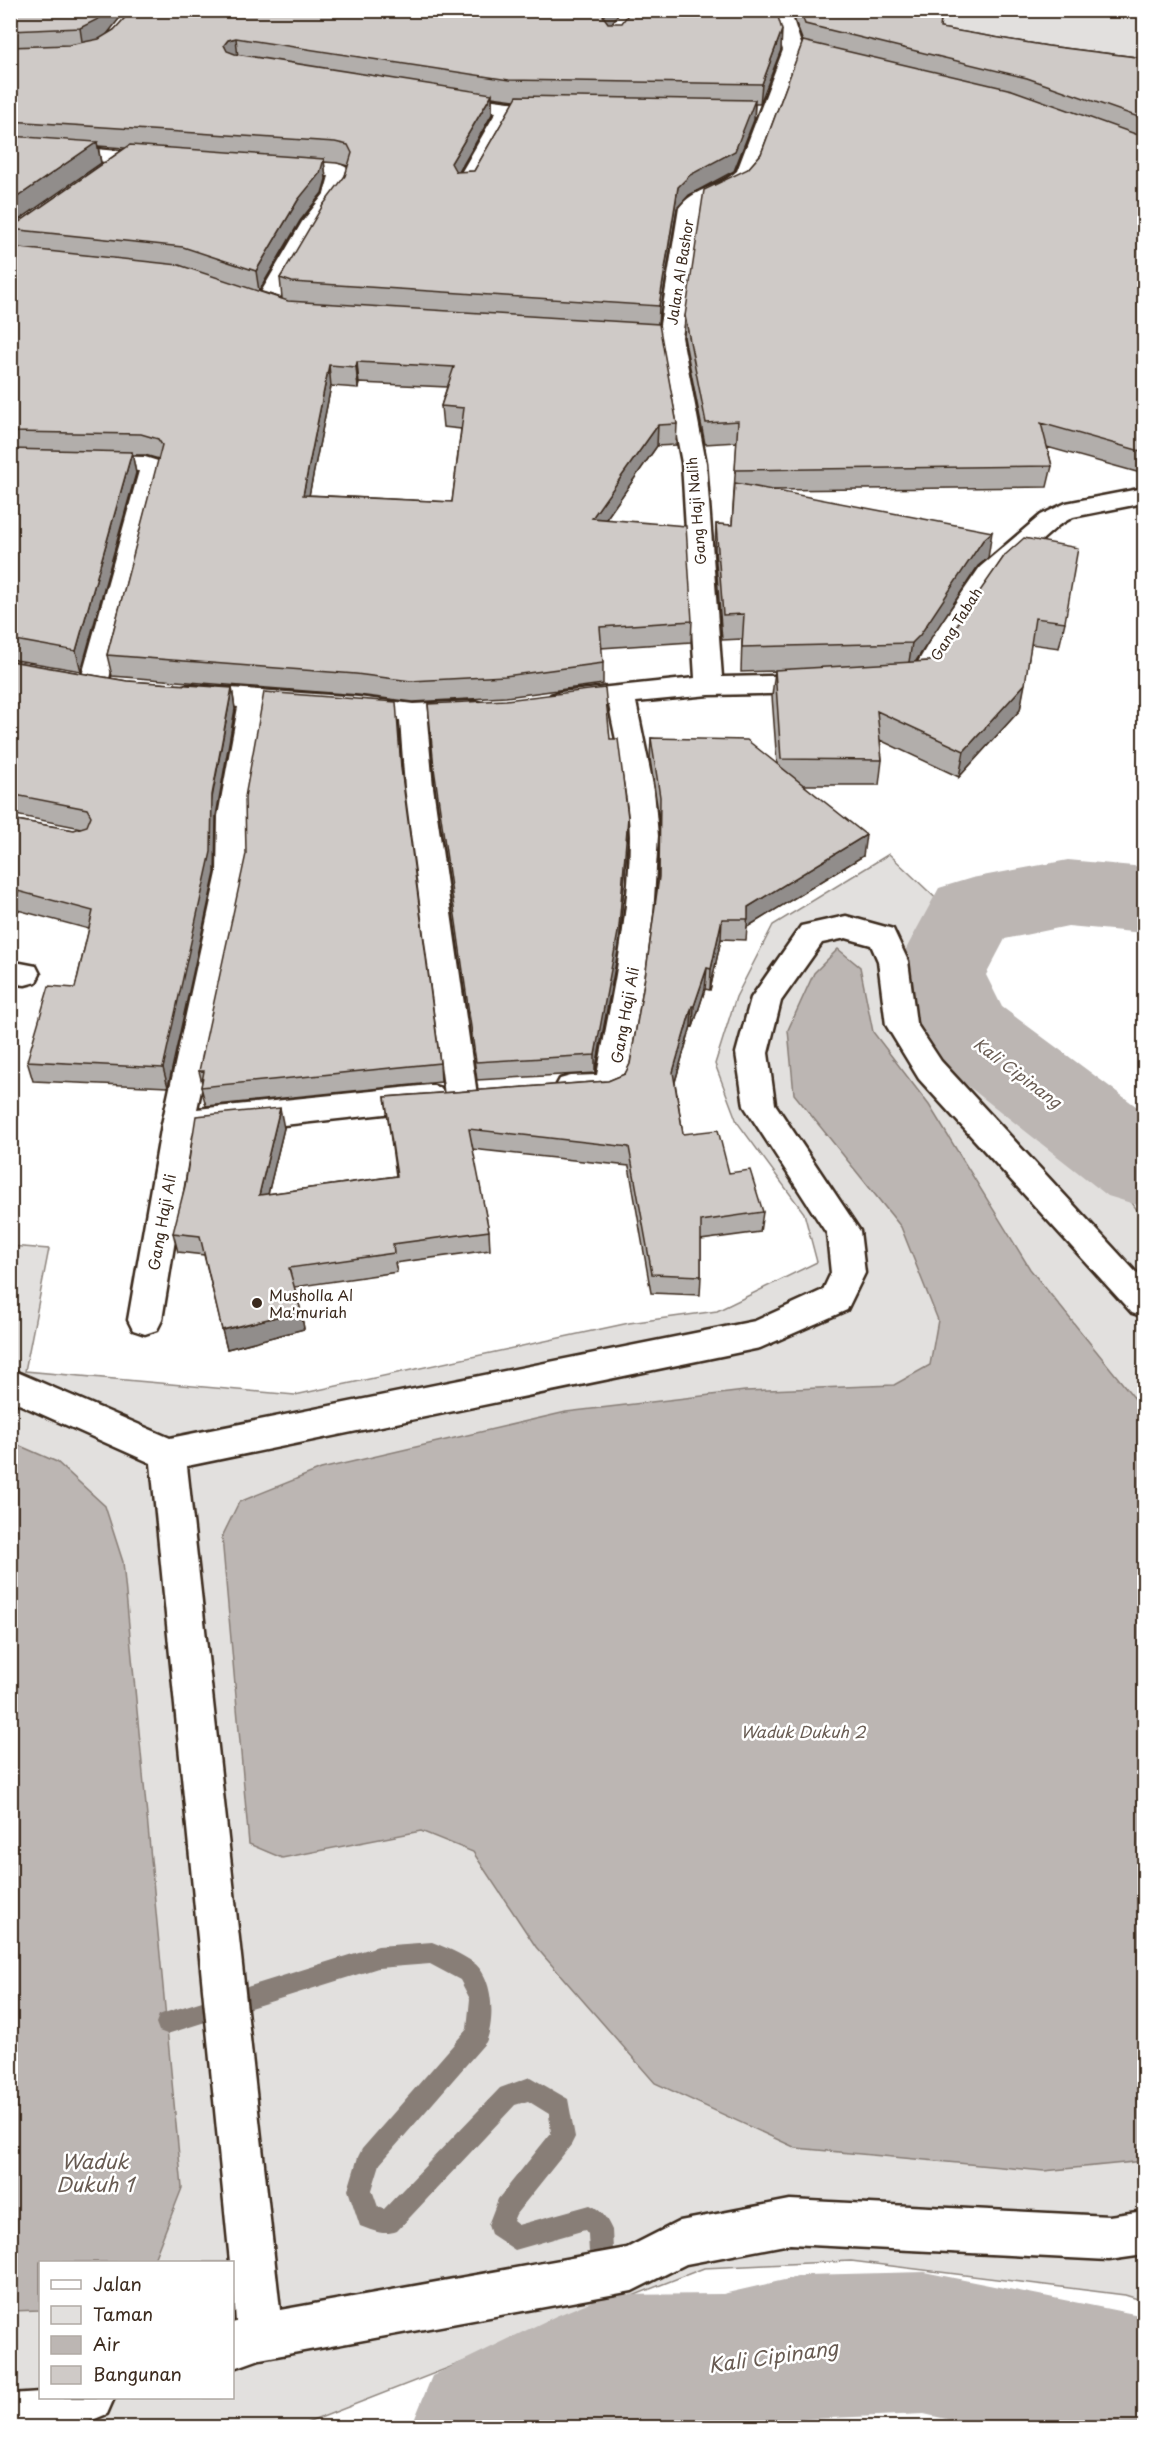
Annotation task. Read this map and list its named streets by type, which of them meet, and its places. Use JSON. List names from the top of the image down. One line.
{"streets":{"street":["Jalan Al Bashor","Gang Haji Nalih","Gang Tabah","Gang Haji Ali"]},"crossings":[["Jalan Al Bashor","Gang Haji Nalih"]],"water":["Kali Cipinang","Waduk Dukuh 2","Waduk Dukuh 1"],"places":["Musholla Al Ma'muriah"],"legend":["Jalan","Taman","Air","Bangunan"]}
